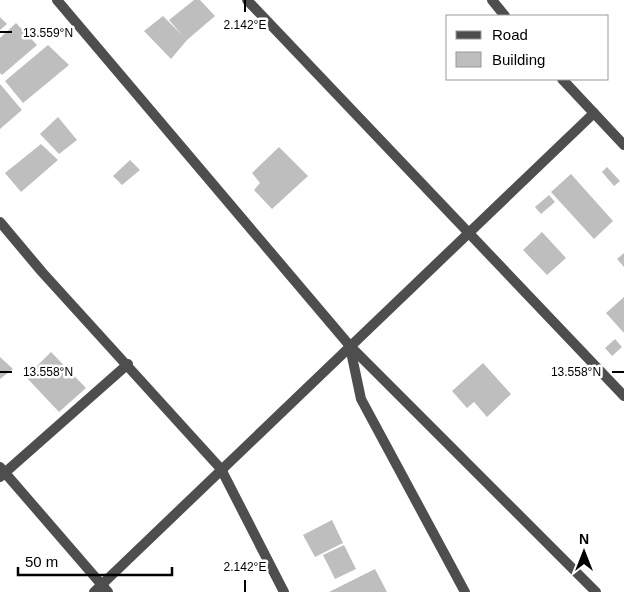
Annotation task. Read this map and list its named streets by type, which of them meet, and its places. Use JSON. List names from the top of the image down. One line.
{"legend":["Road","Building"],"scale_bar":"50 m","north":"top","coordinates":["2.142°E","13.559°N","13.558°N"]}
